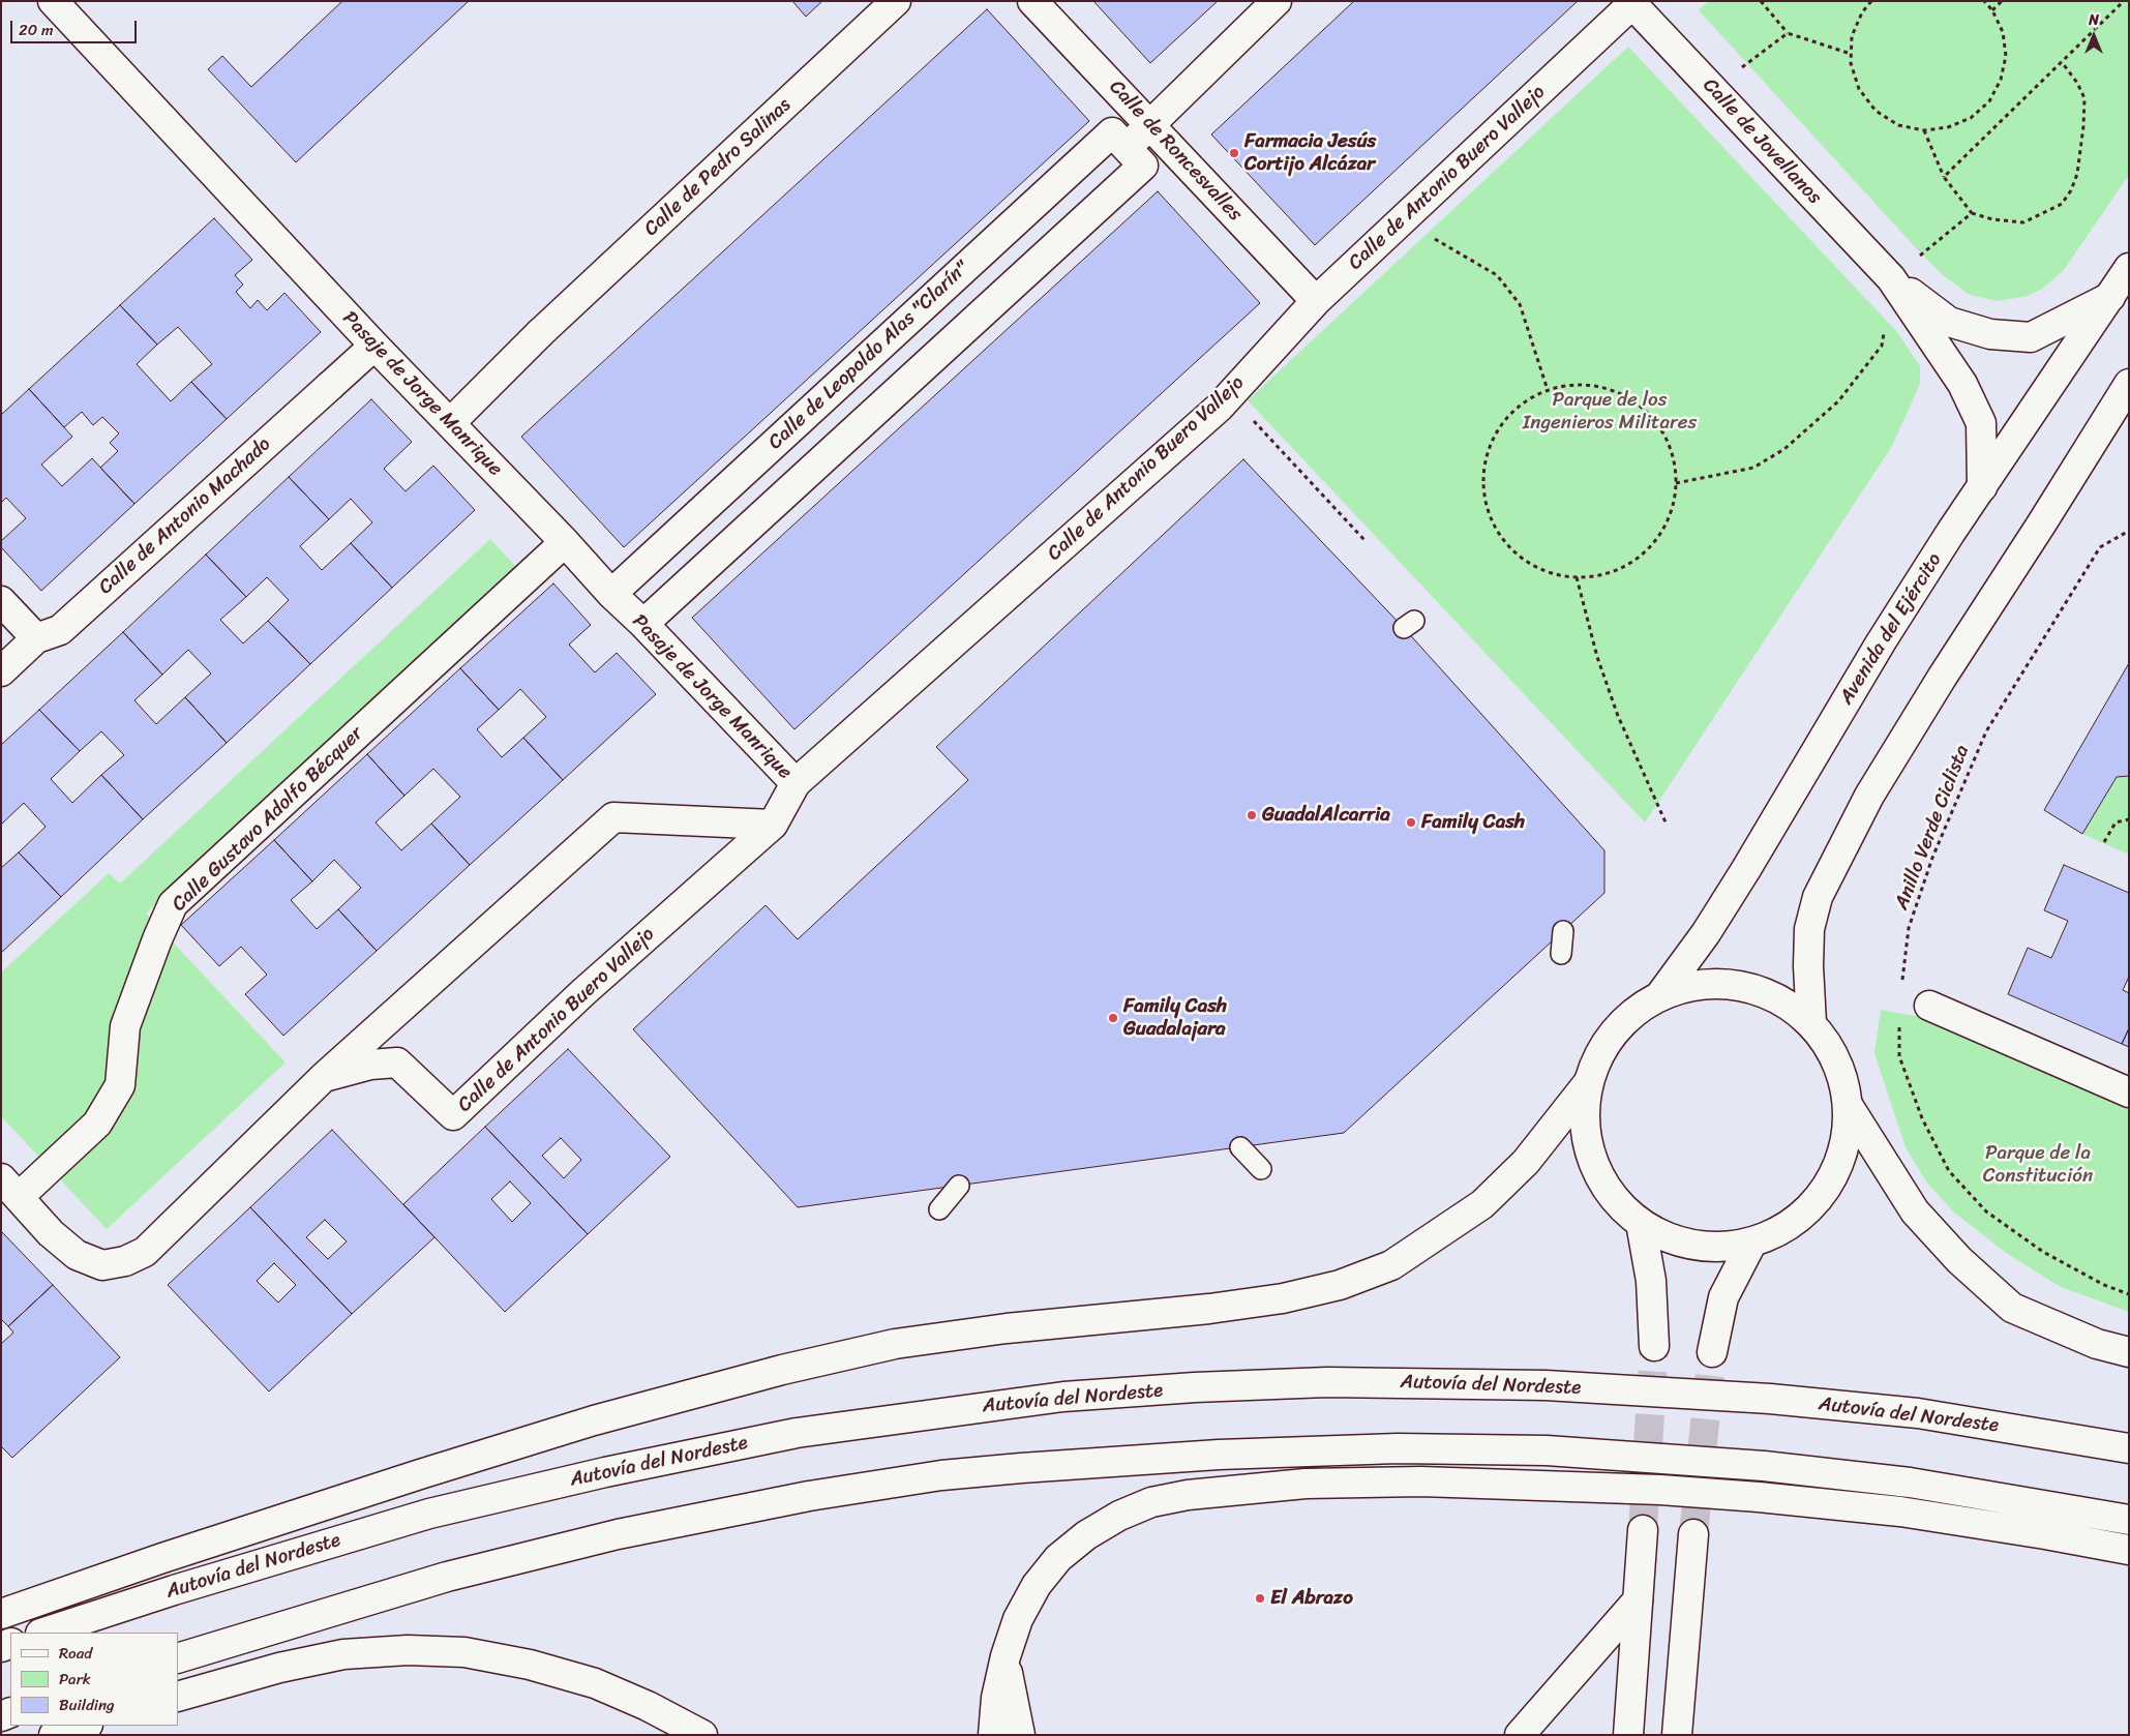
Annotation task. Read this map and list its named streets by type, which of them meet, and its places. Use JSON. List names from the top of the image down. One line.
{"streets":{"main road":["Calle de Jovellanos","Calle de Roncesvalles","Calle de Pedro Salinas","Calle de Antonio Buero Vallejo","Calle de Leopoldo Alas \"Clarín\"","Pasaje de Jorge Manrique","Calle de Antonio Machado","Avenida del Ejército","Calle Gustavo Adolfo Bécquer","Autovía del Nordeste"],"path":["Anillo Verde Ciclista"]},"crossings":[["Calle de Jovellanos","Calle de Antonio Buero Vallejo"],["Calle de Jovellanos","Avenida del Ejército"],["Calle de Roncesvalles","Calle de Antonio Buero Vallejo"],["Calle de Pedro Salinas","Pasaje de Jorge Manrique"],["Calle de Antonio Buero Vallejo","Pasaje de Jorge Manrique"],["Calle de Antonio Buero Vallejo","Calle Gustavo Adolfo Bécquer"],["Calle de Leopoldo Alas \"Clarín\"","Pasaje de Jorge Manrique"],["Pasaje de Jorge Manrique","Calle de Antonio Machado"],["Pasaje de Jorge Manrique","Calle Gustavo Adolfo Bécquer"]],"parks":["Parque de los Ingenieros Militares","Parque de la Constitución"],"places":["Farmacia Jesús Cortijo Alcázar","GuadalAlcarria","Family Cash","Family Cash Guadalajara","El Abrazo"],"legend":["Road","Park","Building"],"scale_bar":"20 m","north":"top"}
